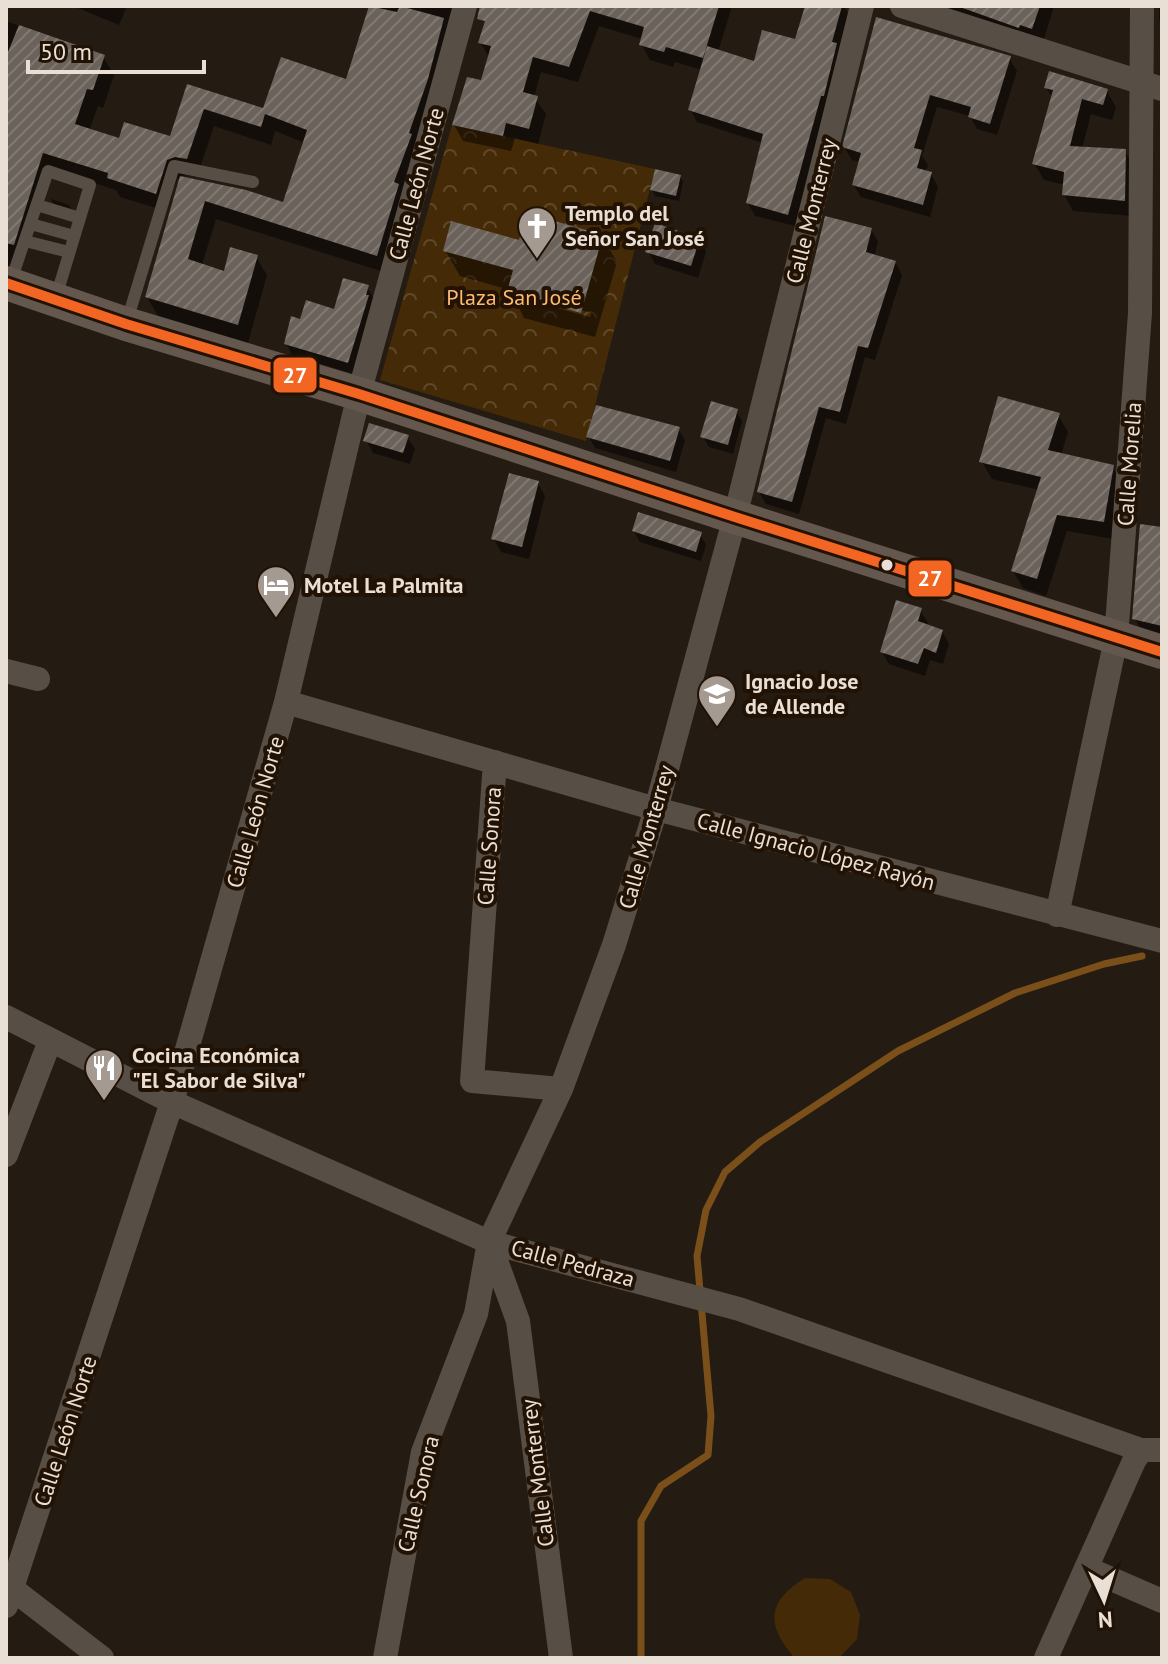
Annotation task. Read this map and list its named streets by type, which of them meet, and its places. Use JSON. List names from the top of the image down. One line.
{"streets":{"street":["Calle León Norte","Calle Monterrey","Calle Morelia","Calle Sonora","Calle Ignacio López Rayón","Calle Pedraza"]},"crossings":[["Calle León Norte","Calle Ignacio López Rayón"],["Calle León Norte","Calle Pedraza"],["Calle Monterrey","Calle Sonora"],["Calle Monterrey","Calle Ignacio López Rayón"],["Calle Monterrey","Calle Pedraza"],["Calle Morelia","Calle Ignacio López Rayón"],["Calle Sonora","Calle Ignacio López Rayón"],["Calle Sonora","Calle Pedraza"]],"parks":["Plaza San José"],"places":{"church":["Templo del Señor San José"],"hotel":["Motel La Palmita"],"school or university":["Ignacio Jose de Allende"],"restaurant":["Cocina Económica \"El Sabor de Silva\""]},"lines":["transit line 27"],"scale_bar":"50 m","north":"bottom"}
